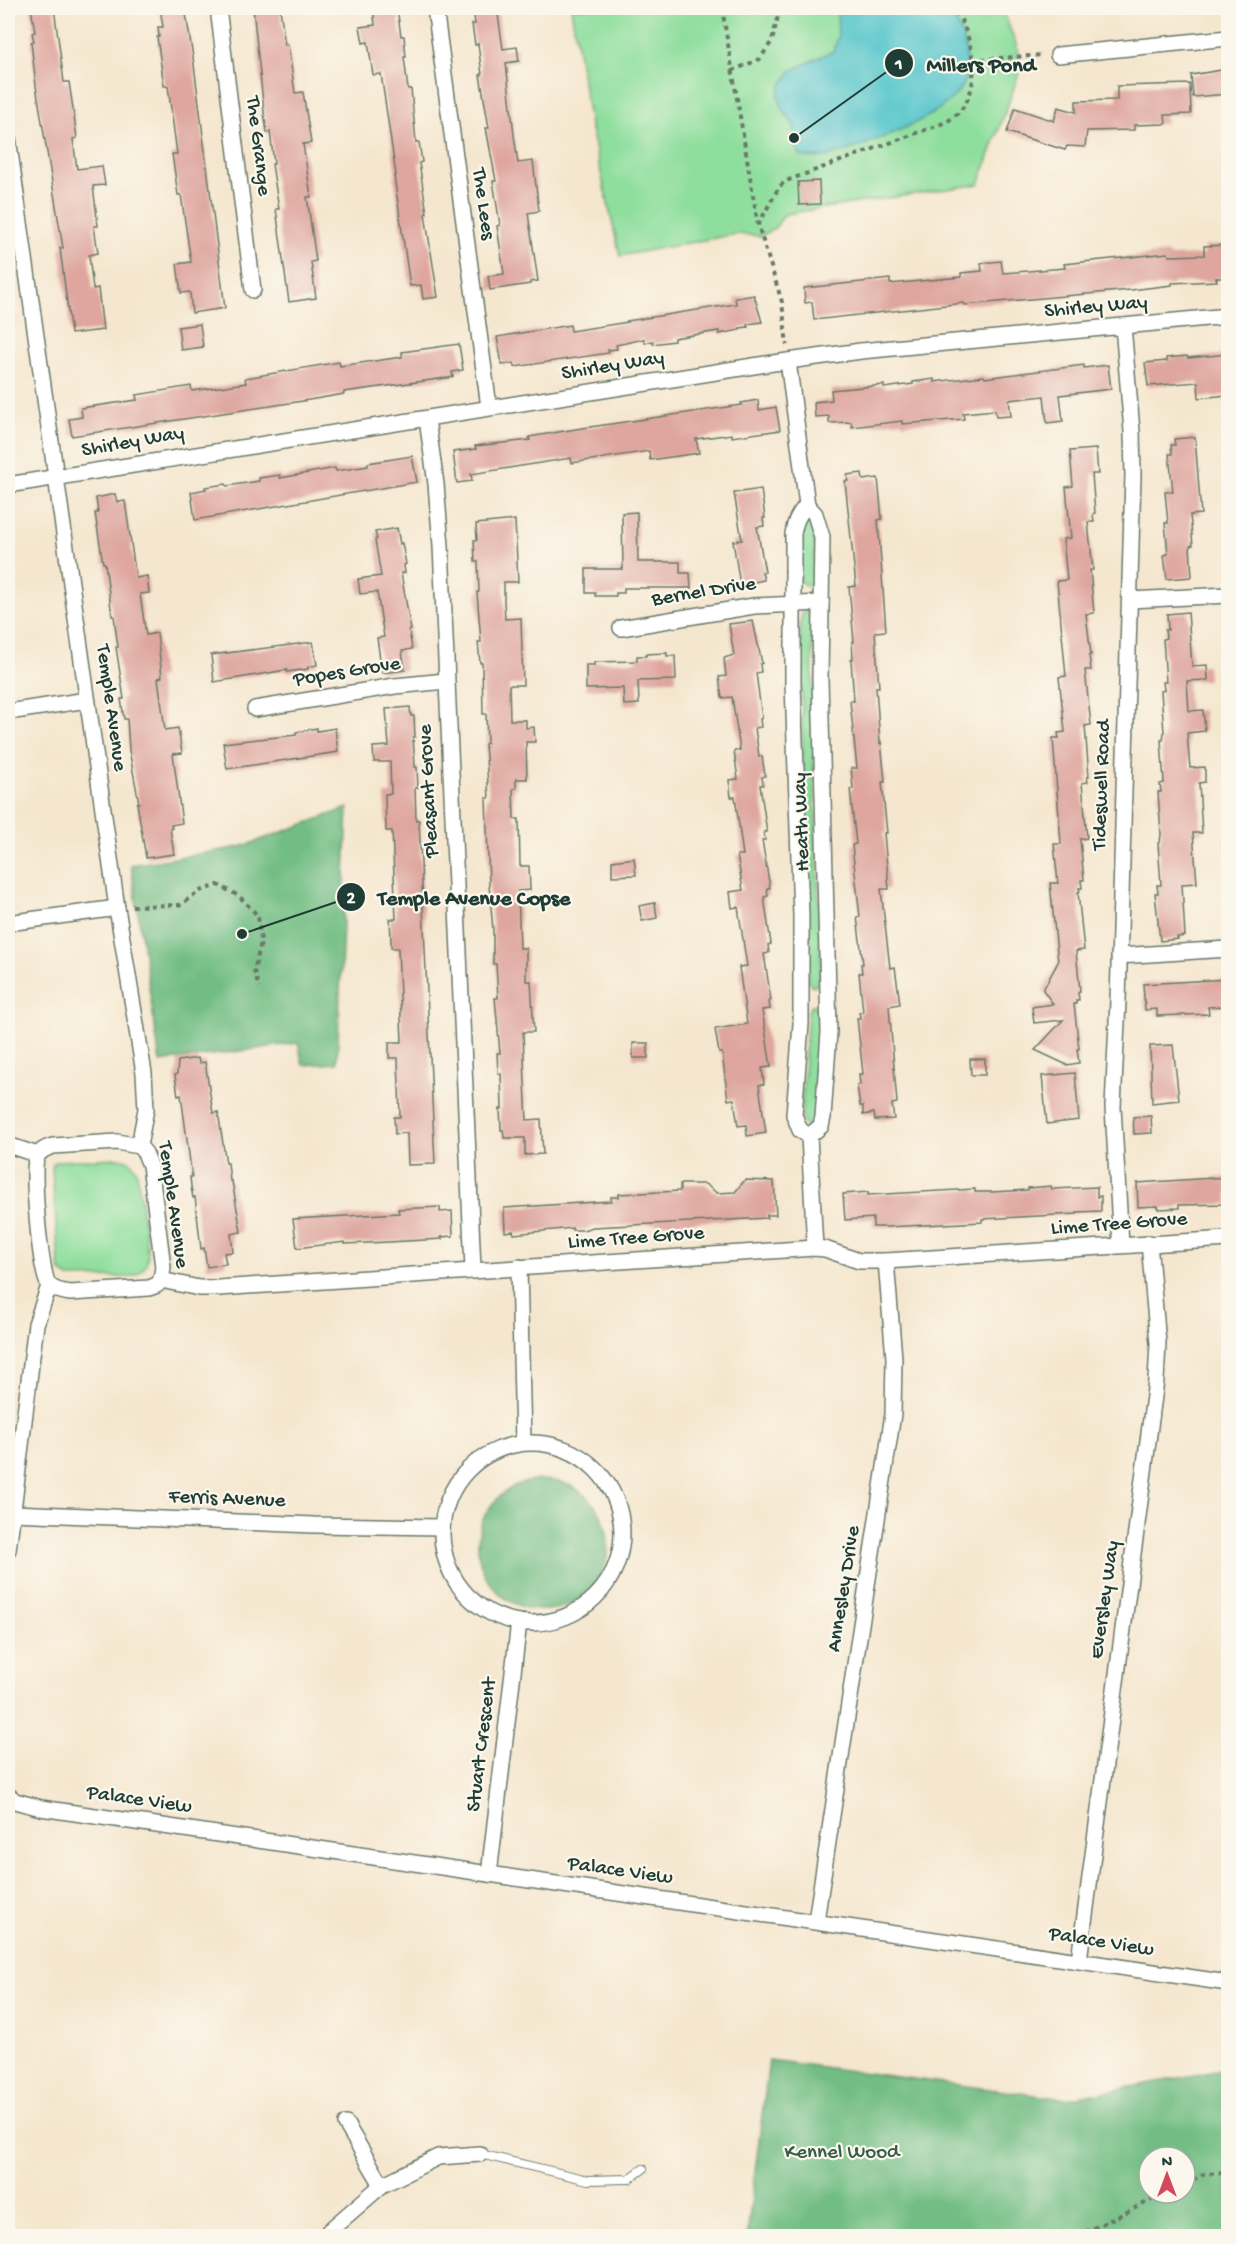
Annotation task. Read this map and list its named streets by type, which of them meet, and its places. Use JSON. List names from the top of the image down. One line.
{"streets":{"street":["The Grange","The Lees","Shirley Way","Bernel Drive","Popes Grove","Temple Avenue","Tideswell Road","Pleasant Grove","Heath Way","Lime Tree Grove","Ferris Avenue","Annesley Drive","Eversley Way","Stuart Crescent","Palace View"]},"crossings":[["The Lees","Shirley Way"],["Shirley Way","Temple Avenue"],["Shirley Way","Tideswell Road"],["Shirley Way","Pleasant Grove"],["Shirley Way","Heath Way"],["Bernel Drive","Heath Way"],["Popes Grove","Pleasant Grove"],["Temple Avenue","Lime Tree Grove"],["Tideswell Road","Lime Tree Grove"],["Pleasant Grove","Lime Tree Grove"],["Heath Way","Lime Tree Grove"],["Lime Tree Grove","Annesley Drive"],["Lime Tree Grove","Eversley Way"],["Ferris Avenue","Stuart Crescent"],["Annesley Drive","Palace View"],["Eversley Way","Palace View"],["Stuart Crescent","Palace View"]],"parks":["Kennel Wood"],"places":["Millers Pond","Temple Avenue Copse"],"north":"top"}
